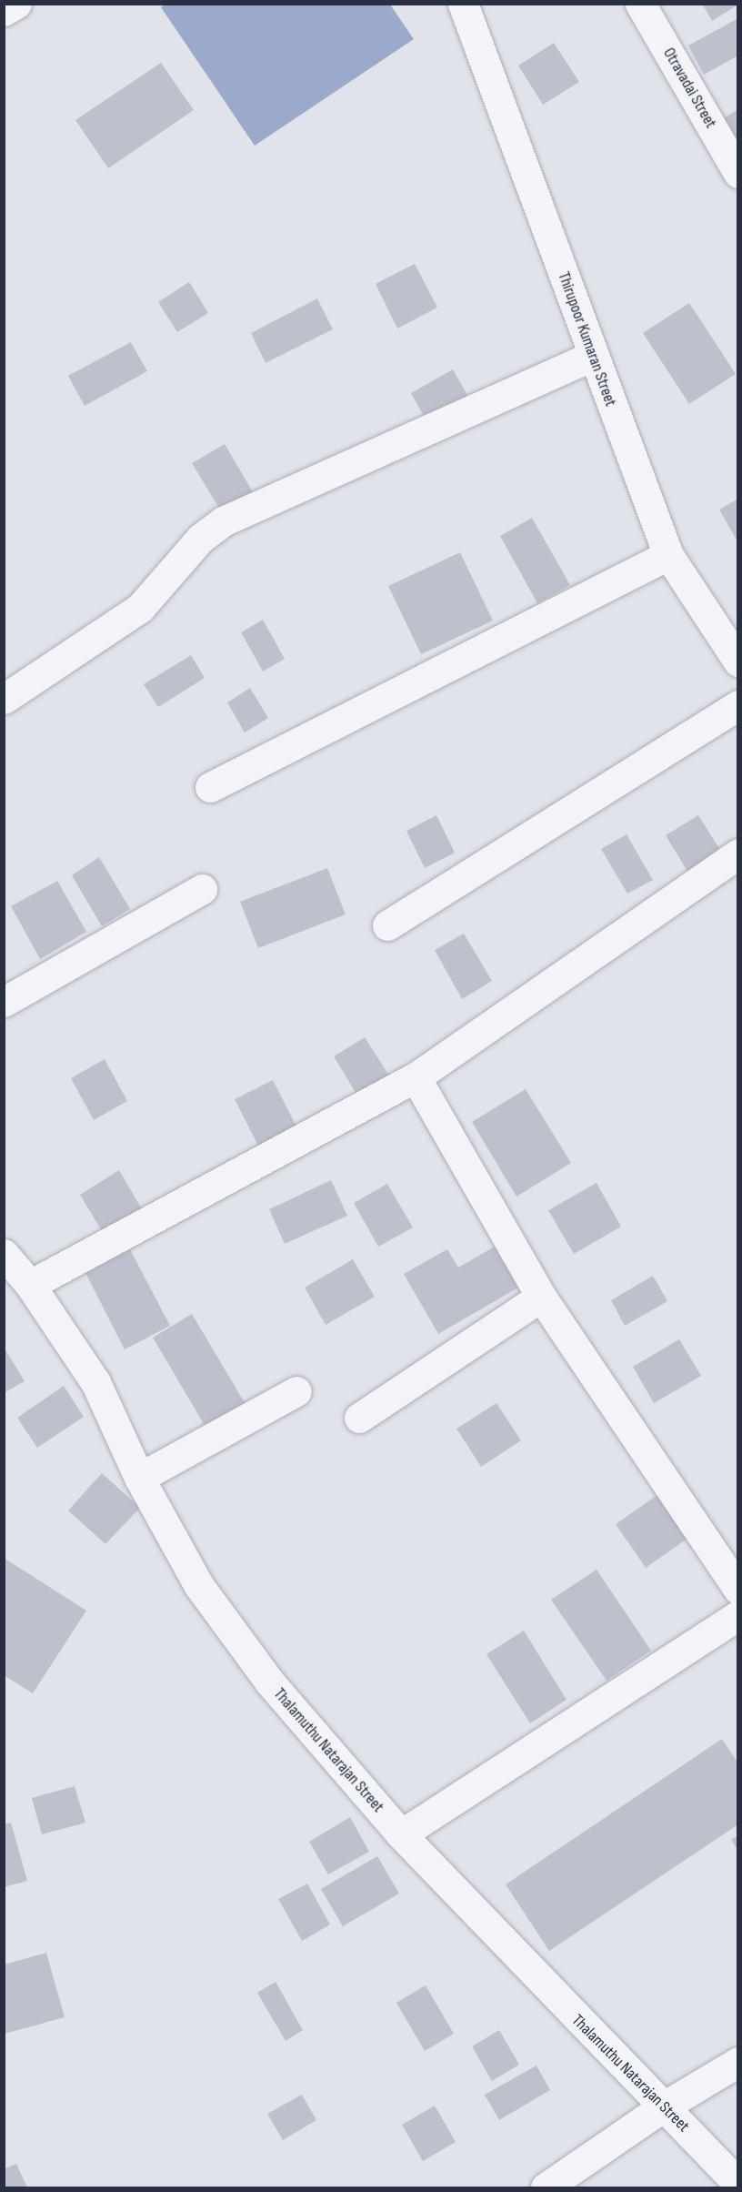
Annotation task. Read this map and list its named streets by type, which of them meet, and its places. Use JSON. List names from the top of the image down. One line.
{"streets":{"street":["Otravadai Street","Thirupoor Kumaran Street","Thalamuthu Natarajan Street"]}}
